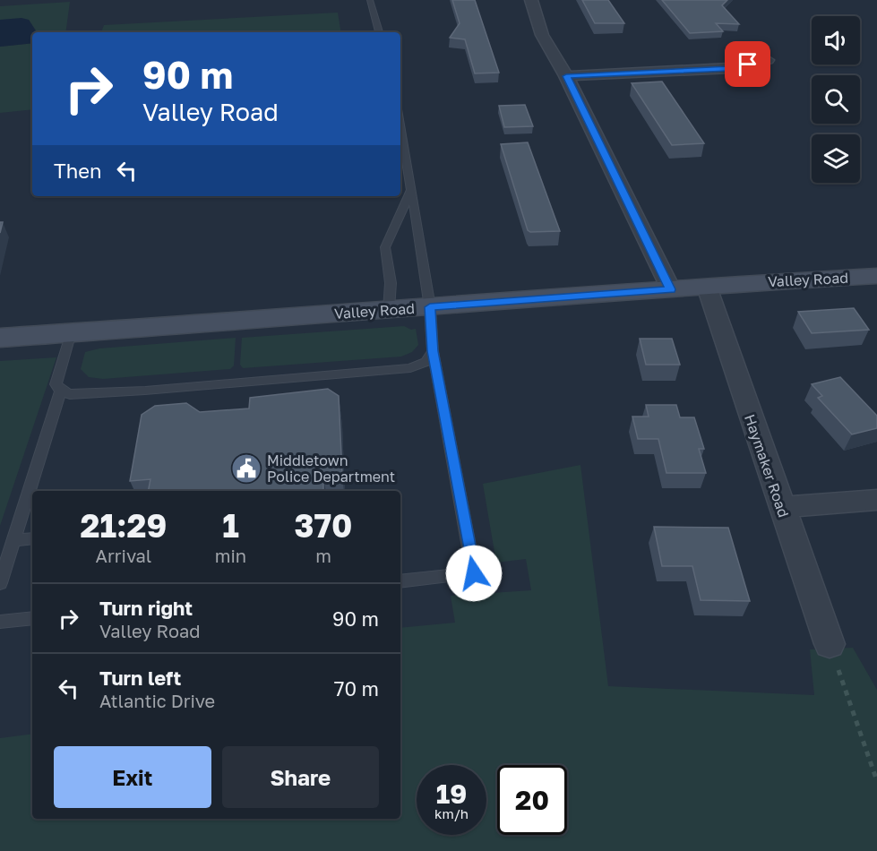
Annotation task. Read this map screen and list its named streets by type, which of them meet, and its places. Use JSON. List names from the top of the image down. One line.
{"streets":{"main road":["Valley Road"],"street":["Haymaker Road"]},"crossings":[["Valley Road","Haymaker Road"]],"places":{"public building":["Middletown Police Department"]},"page":{"turn":["90 m","Valley Road"],"then":"Then","eta":["21:29","Arrival","1","min","370","m"],"list":[{"name":"Turn right","note":"Valley Road","value":"90 m"},{"name":"Turn left","note":"Atlantic Drive","value":"70 m"}],"buttons":["Exit","Share"],"speed":"19 km/h","limit":"20"}}
